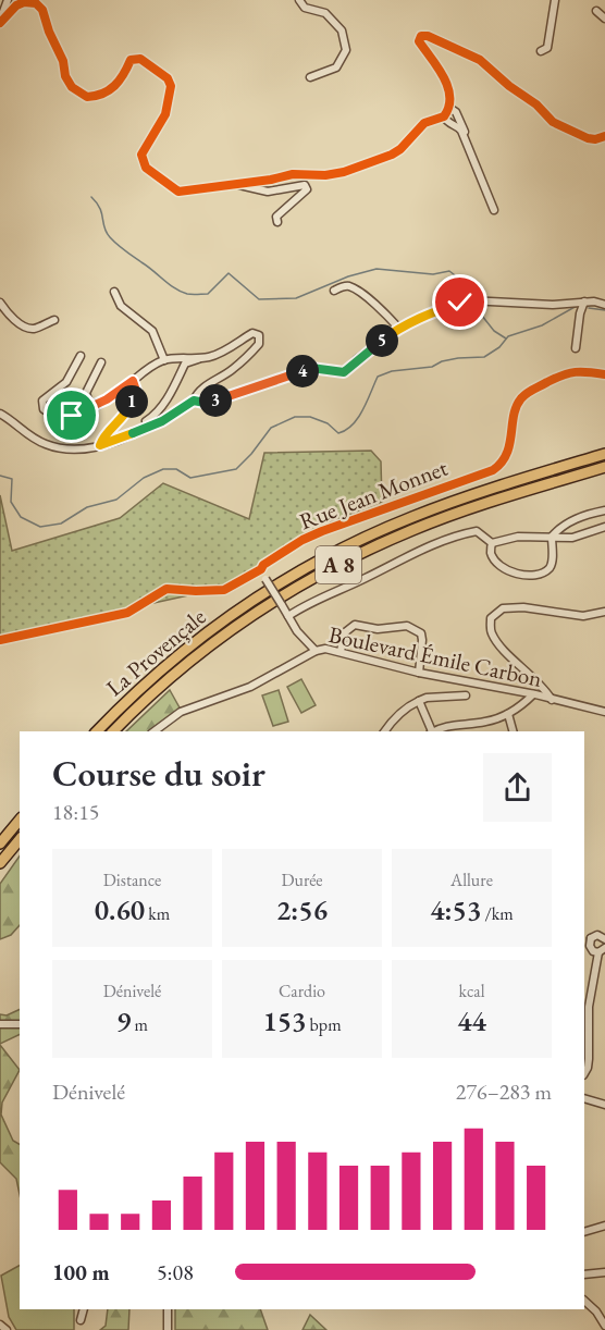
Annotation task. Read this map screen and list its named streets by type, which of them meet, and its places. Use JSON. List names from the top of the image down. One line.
{"streets":{"highway":["A 8","La Provençale"],"street":["Rue Jean Monnet","Boulevard Émile Carbon"]},"crossings":[["Rue Jean Monnet","Boulevard Émile Carbon"]],"page":{"pins":["5","4","3","1"],"heading":["Course du soir","18:15"],"stats":[["Distance","0.60 km"],["Durée","2:56"],["Allure","4:53 /km"],["Dénivelé","9 m"],["Cardio","153 bpm"],["kcal","44"]],"chart":["Dénivelé","276–283 m"],"list":[{"name":"100 m","note":"5:08"}]}}
